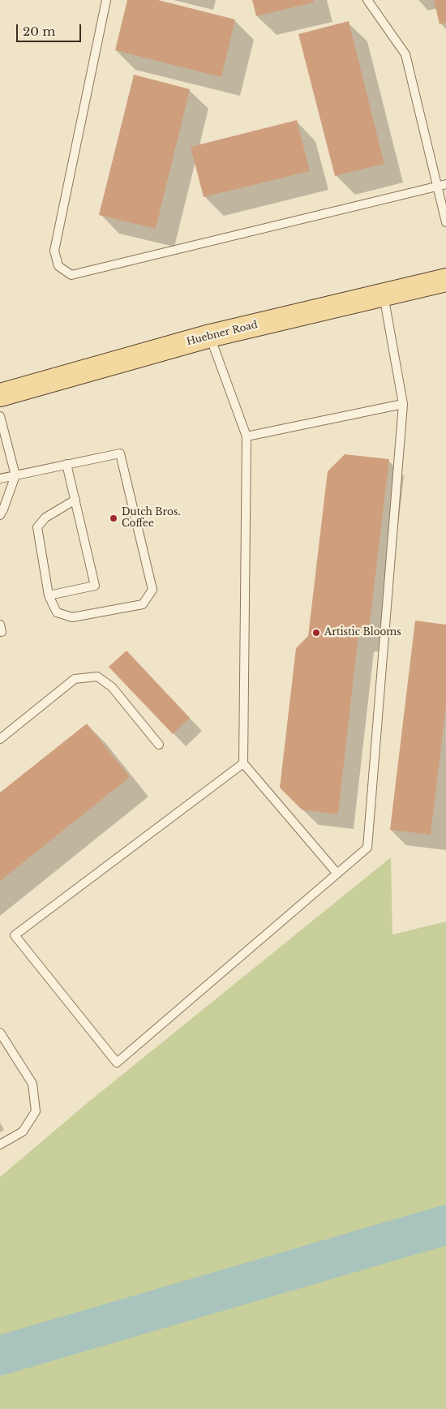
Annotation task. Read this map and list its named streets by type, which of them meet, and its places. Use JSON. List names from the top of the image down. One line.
{"streets":{"main road":["Huebner Road"]},"places":["Dutch Bros. Coffee","Artistic Blooms"],"scale_bar":"20 m"}
